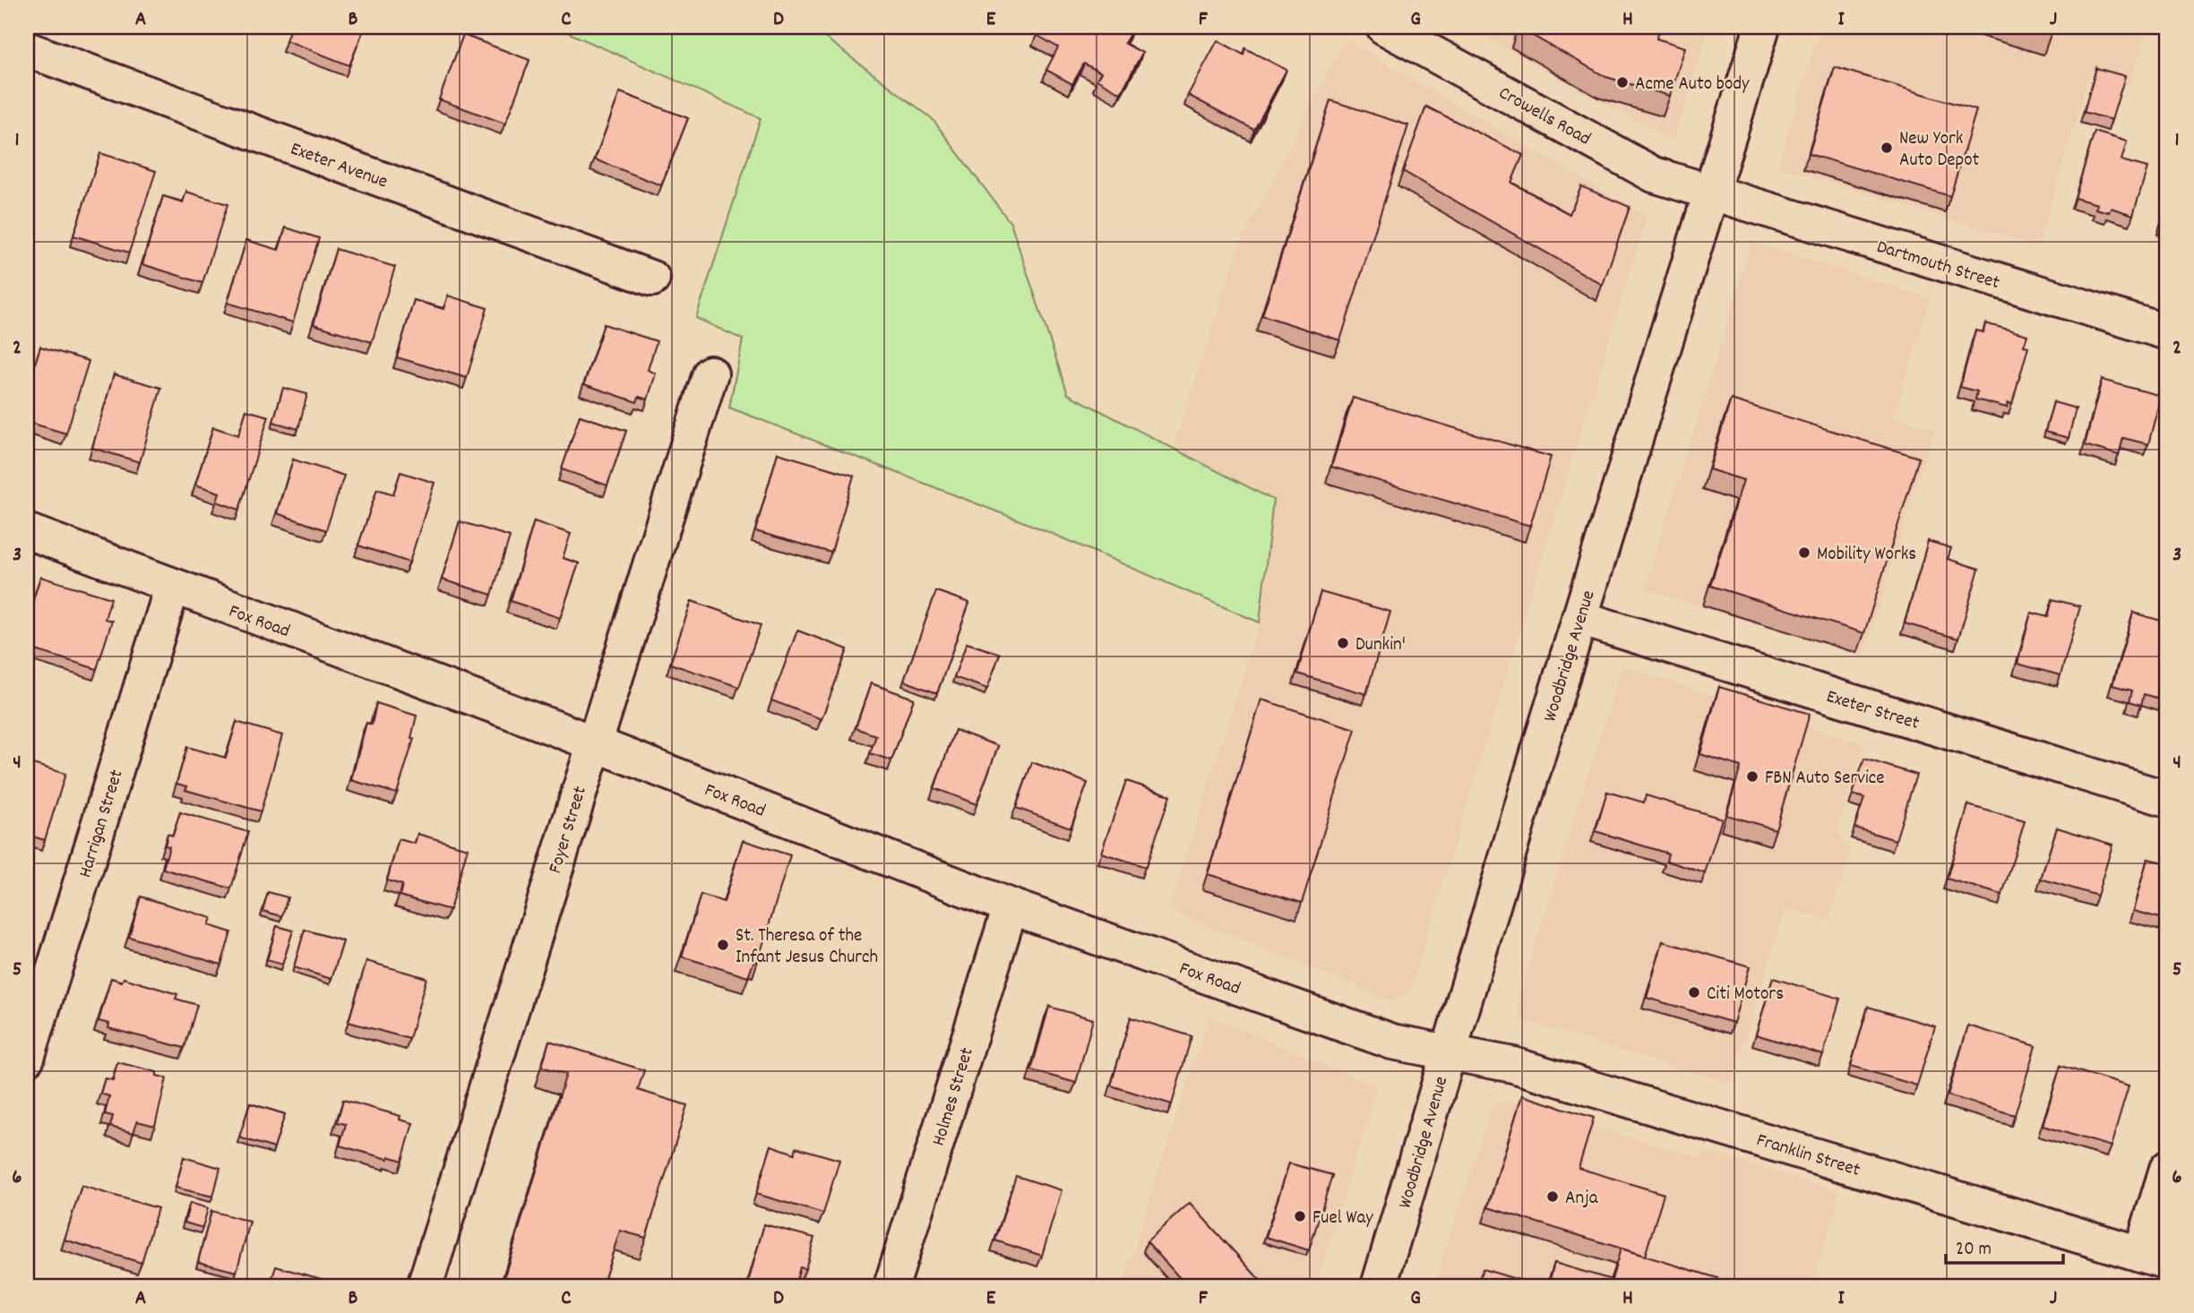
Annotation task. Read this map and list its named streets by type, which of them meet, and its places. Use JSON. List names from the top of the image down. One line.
{"streets":{"street":["Crowells Road","Exeter Avenue","Dartmouth Street","Fox Road","Woodbridge Avenue","Exeter Street","Harrigan Street","Foyer Street","Holmes Street","Franklin Street"]},"crossings":[["Crowells Road","Dartmouth Street"],["Crowells Road","Woodbridge Avenue"],["Dartmouth Street","Woodbridge Avenue"],["Fox Road","Woodbridge Avenue"],["Fox Road","Harrigan Street"],["Fox Road","Foyer Street"],["Fox Road","Holmes Street"],["Fox Road","Franklin Street"],["Woodbridge Avenue","Exeter Street"],["Woodbridge Avenue","Franklin Street"]],"places":["Acme Auto body","New York Auto Depot","Mobility Works","Dunkin'","FBN Auto Service","St. Theresa of the Infant Jesus Church","Citi Motors","Anja","Fuel Way"],"scale_bar":"20 m","grid":{"columns":["A","B","C","D","E","F","G","H","I","J"],"rows":["1","2","3","4","5","6"]}}
